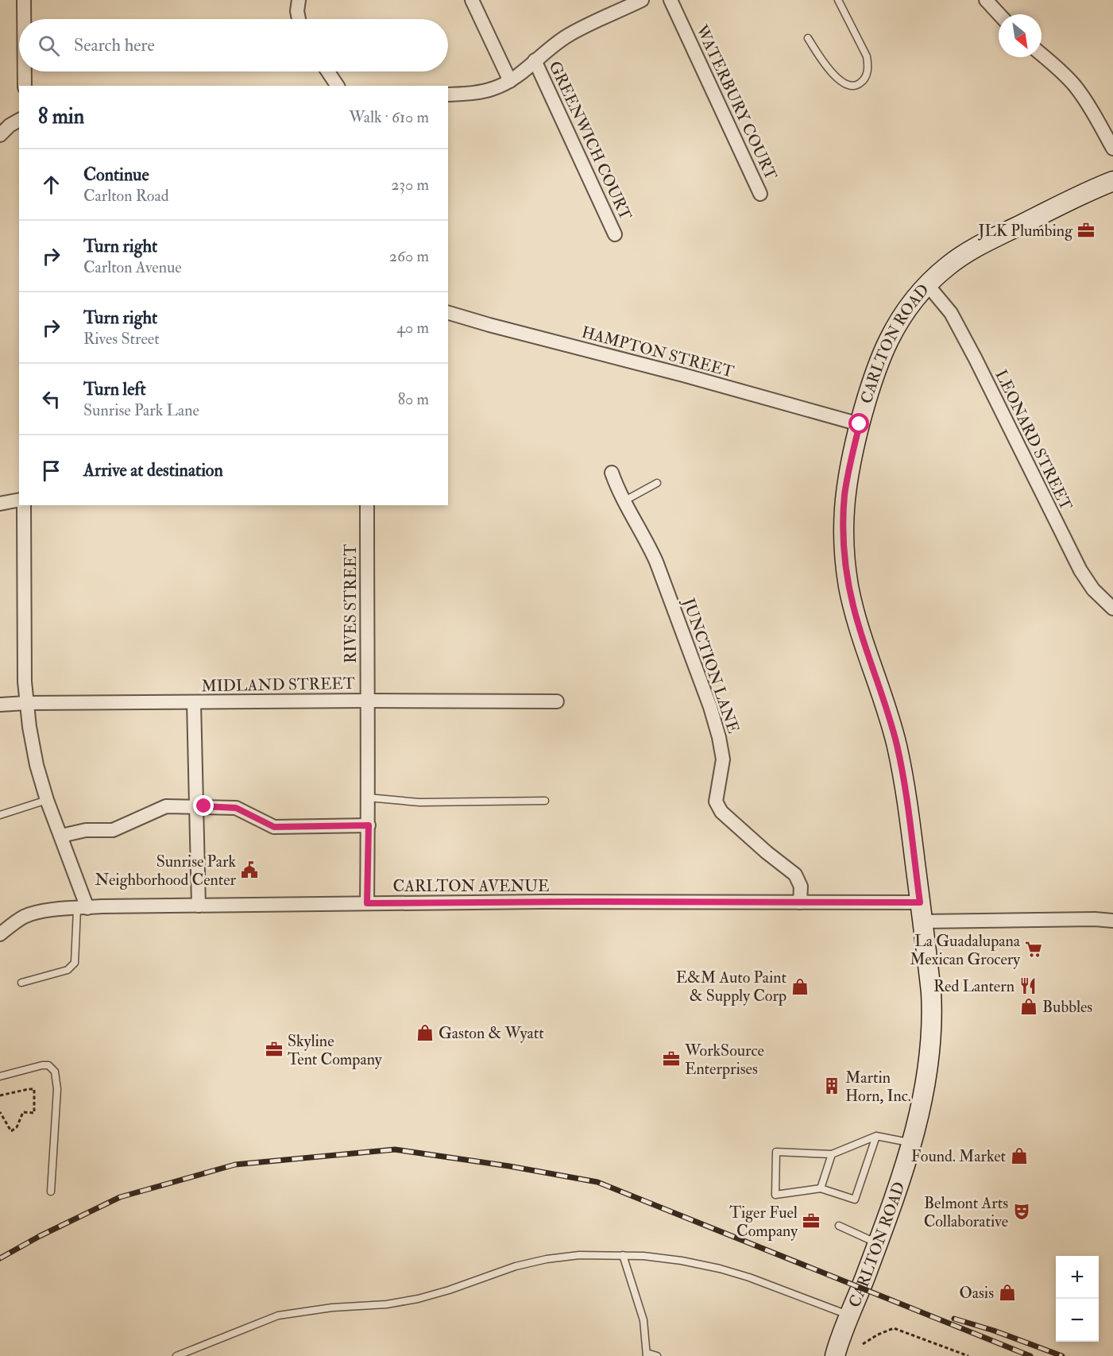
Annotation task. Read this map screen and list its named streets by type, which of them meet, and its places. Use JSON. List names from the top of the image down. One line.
{"streets":{"main road":["CARLTON ROAD"],"street":["WATERBURY COURT","GREENWICH COURT","HAMPTON STREET","LEONARD STREET","RIVES STREET","JUNCTION LANE","MIDLAND STREET","CARLTON AVENUE"]},"crossings":[["CARLTON ROAD","HAMPTON STREET"],["CARLTON ROAD","LEONARD STREET"],["CARLTON ROAD","CARLTON AVENUE"],["RIVES STREET","MIDLAND STREET"],["RIVES STREET","CARLTON AVENUE"],["JUNCTION LANE","CARLTON AVENUE"]],"places":{"office":["JLK Plumbing","Skyline Tent Company","WorkSource Enterprises","Tiger Fuel Company"],"public building":["Sunrise Park Neighborhood Center"],"supermarket":["La Guadalupana Mexican Grocery"],"restaurant":["Red Lantern"],"shop":["E&M Auto Paint & Supply Corp","Bubbles","Gaston & Wyatt","Found. Market","Oasis"],"building":["Martin Horn, Inc."],"theatre":["Belmont Arts Collaborative"]},"north":"bottom right","page":{"search":"Search here","heading":["8 min","Walk · 610 m"],"list":[["Continue","Carlton Road","230 m"],["Turn right","Carlton Avenue","260 m"],["Turn right","Rives Street","40 m"],["Turn left","Sunrise Park Lane","80 m"],"Arrive at destination"],"map_buttons":["+","−"]}}
